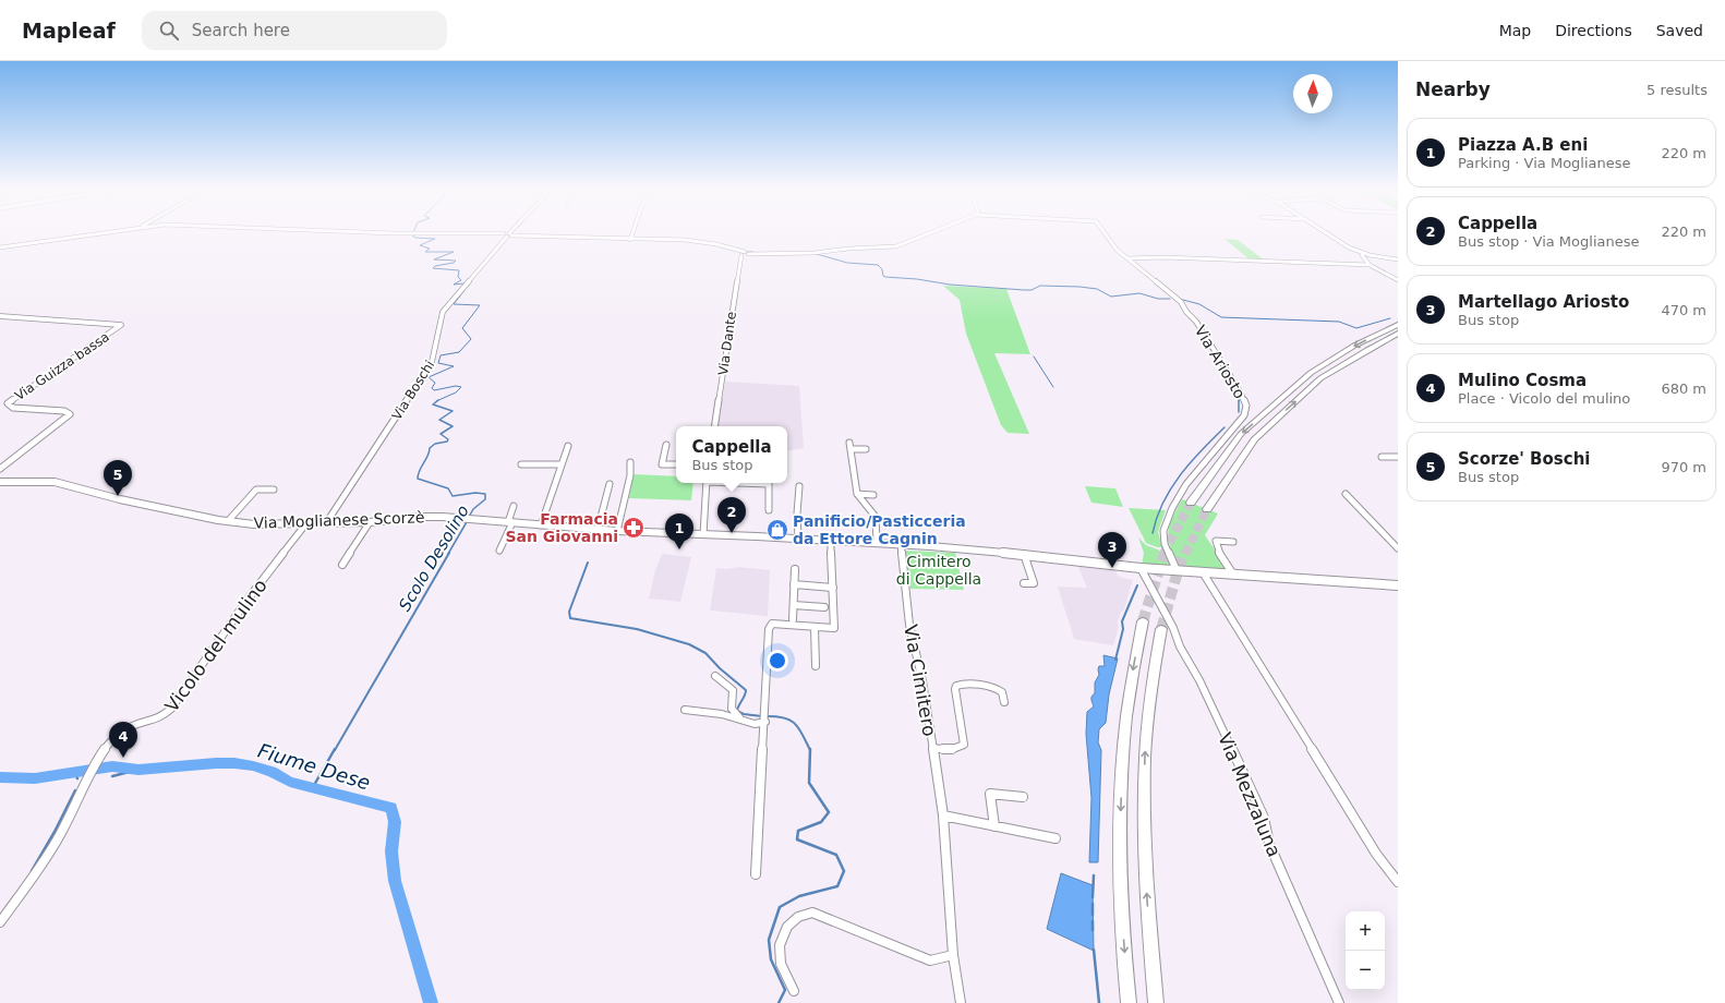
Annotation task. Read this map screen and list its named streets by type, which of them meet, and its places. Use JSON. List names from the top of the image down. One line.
{"streets":{"main road":["Via Moglianese Scorzè"],"street":["Via Dante","Via Ariosto","Via Guizza bassa","Via Boschi","Vicolo del mulino","Via Cimitero","Via Mezzaluna"]},"crossings":[["Via Ariosto","Via Moglianese Scorzè"],["Via Boschi","Via Moglianese Scorzè"],["Via Moglianese Scorzè","Vicolo del mulino"],["Via Moglianese Scorzè","Via Cimitero"],["Via Moglianese Scorzè","Via Mezzaluna"]],"water":["Scolo Desolino","Fiume Dese"],"parks":["Cimitero di Cappella"],"places":{"pharmacy":["Farmacia San Giovanni"],"shop":["Panificio/Pasticceria da Ettore Cagnin"]},"north":"top","page":{"header":"Mapleaf","search":"Search here","nav":["Map","Directions","Saved"],"heading":["Nearby","5 results"],"list":[{"mark":"1","name":"Piazza A.B eni","note":"Parking · Via Moglianese","value":"220 m"},{"mark":"2","name":"Cappella","note":"Bus stop · Via Moglianese","value":"220 m"},{"mark":"3","name":"Martellago Ariosto","note":"Bus stop","value":"470 m"},{"mark":"4","name":"Mulino Cosma","note":"Place · Vicolo del mulino","value":"680 m"},{"mark":"5","name":"Scorze' Boschi","note":"Bus stop","value":"970 m"}],"popup":["Cappella","Bus stop"],"pins":["5","2","1","3","4"],"map_buttons":["+","−"]}}
